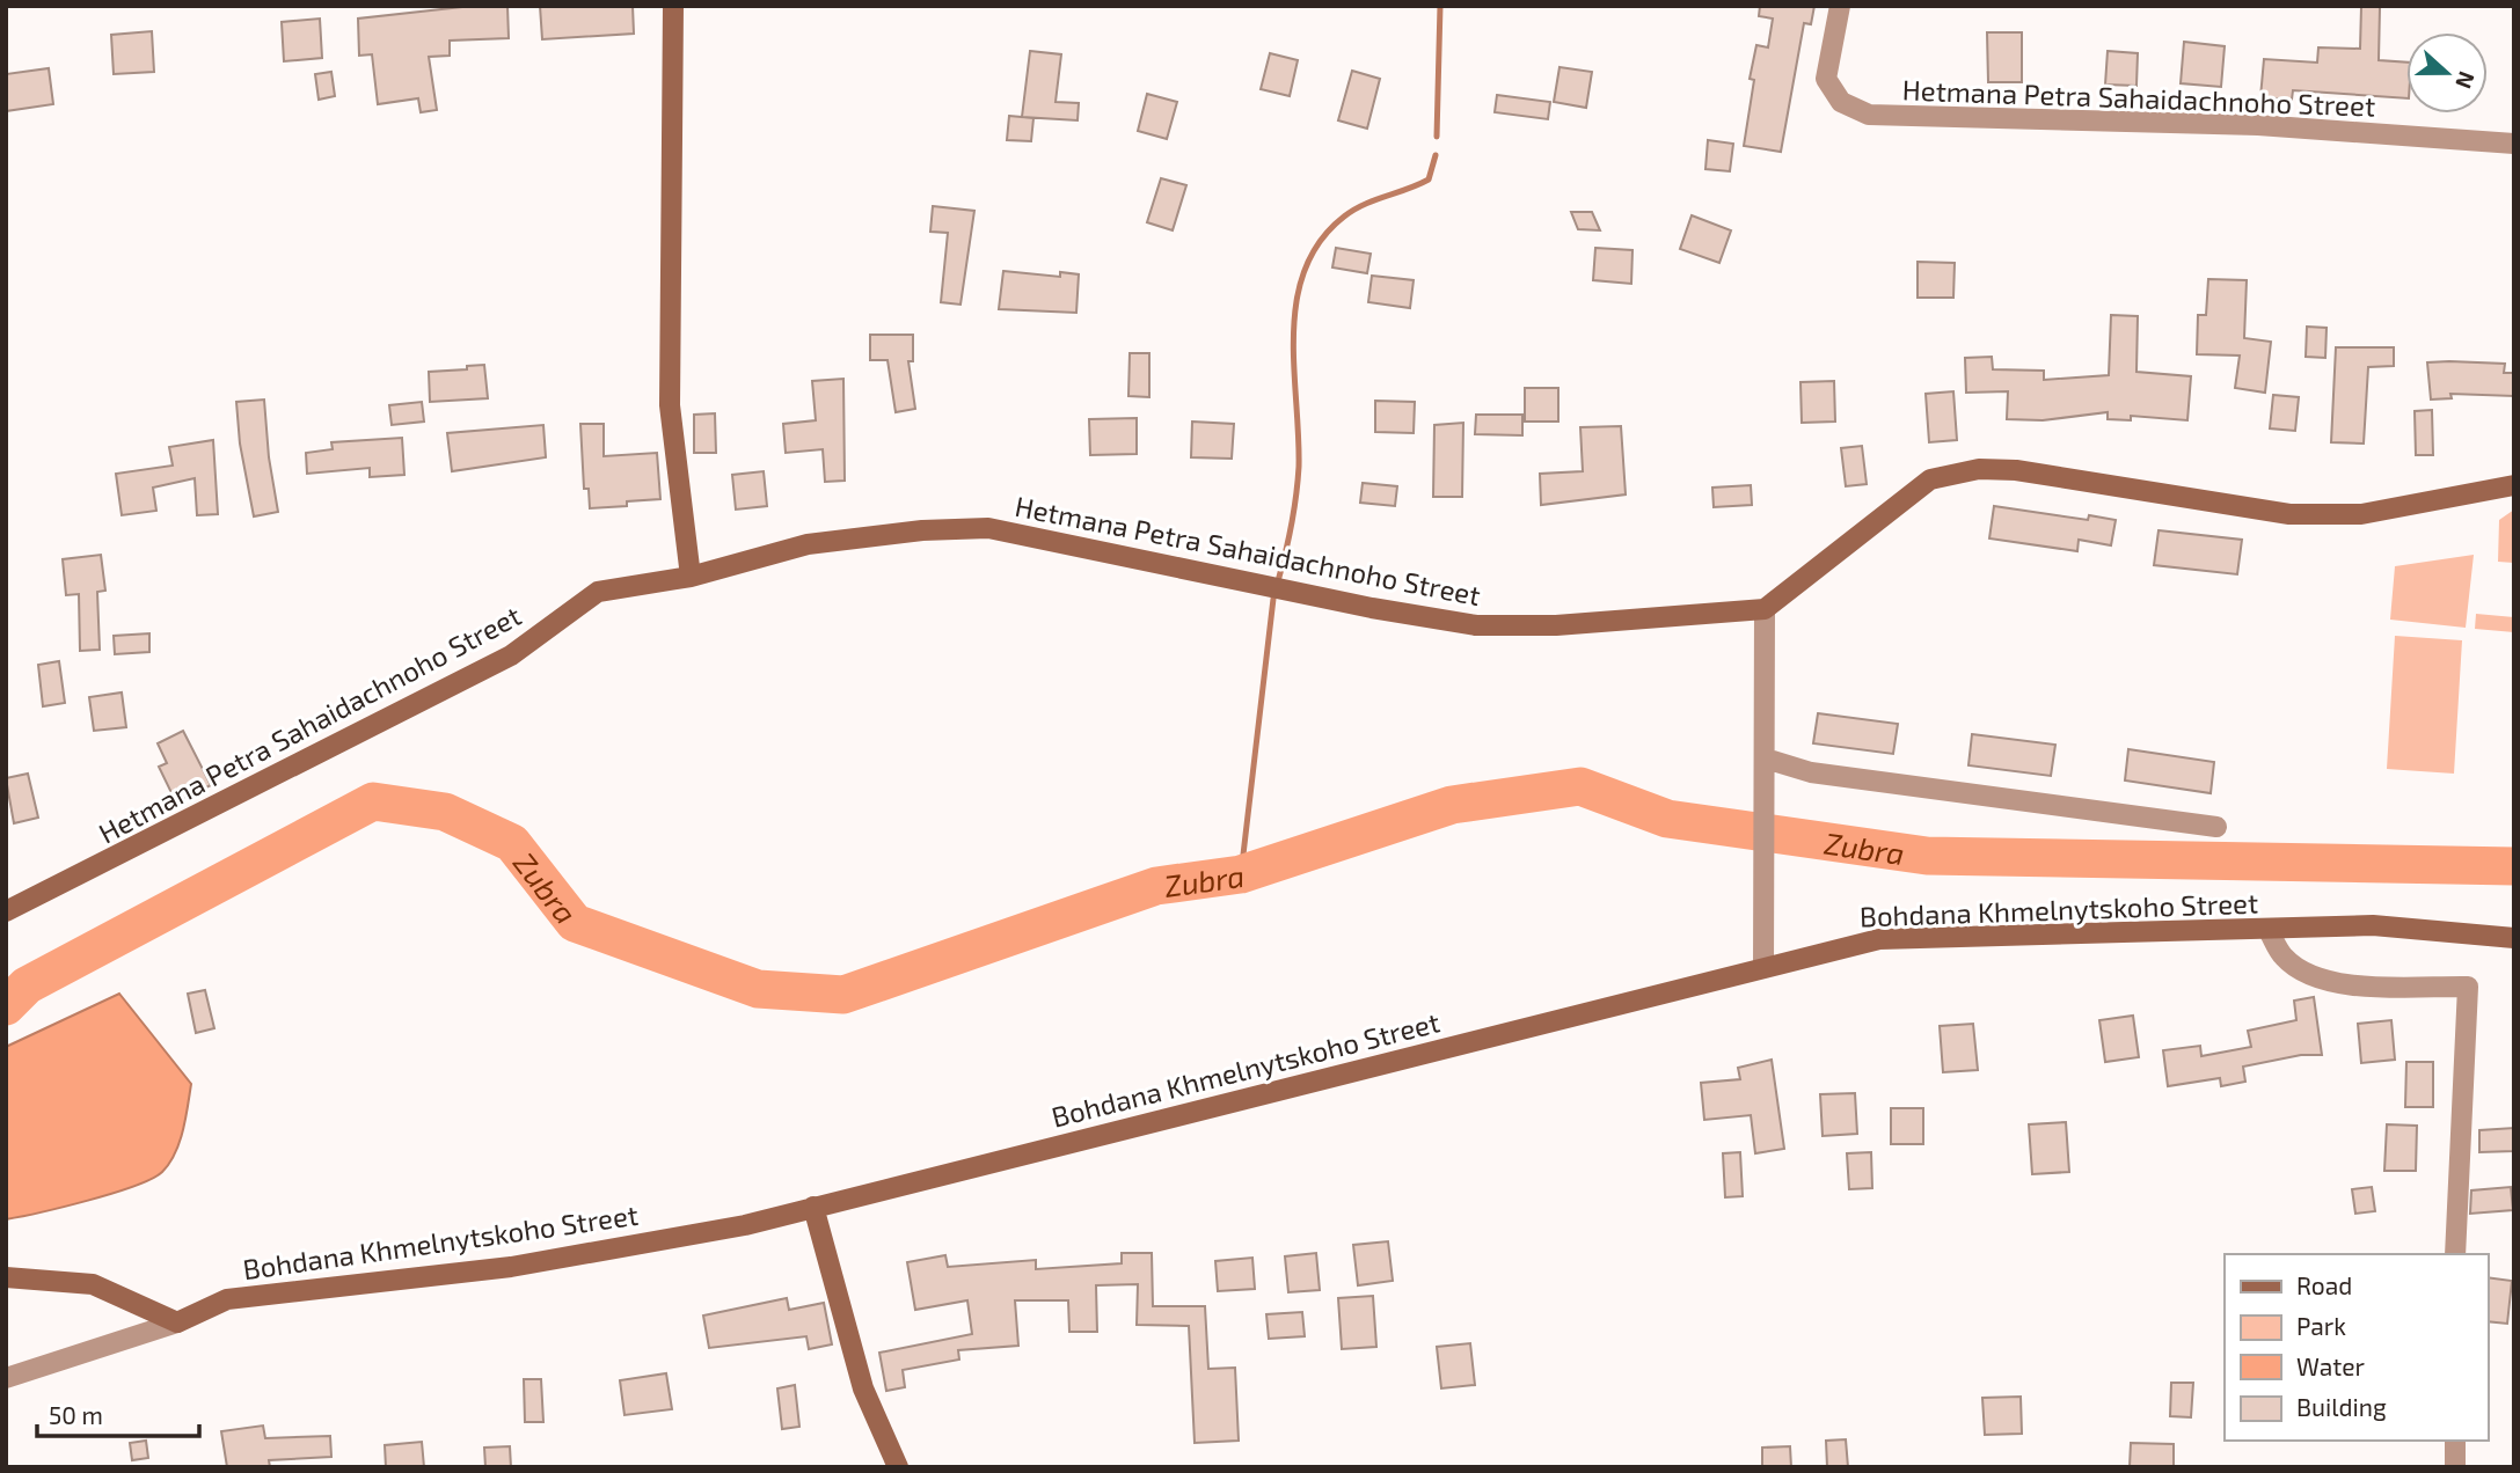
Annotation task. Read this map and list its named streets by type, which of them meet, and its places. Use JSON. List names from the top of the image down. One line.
{"streets":{"street":["Hetmana Petra Sahaidachnoho Street","Bohdana Khmelnytskoho Street"]},"water":["Zubra"],"legend":["Road","Park","Water","Building"],"scale_bar":"50 m","north":"right"}
